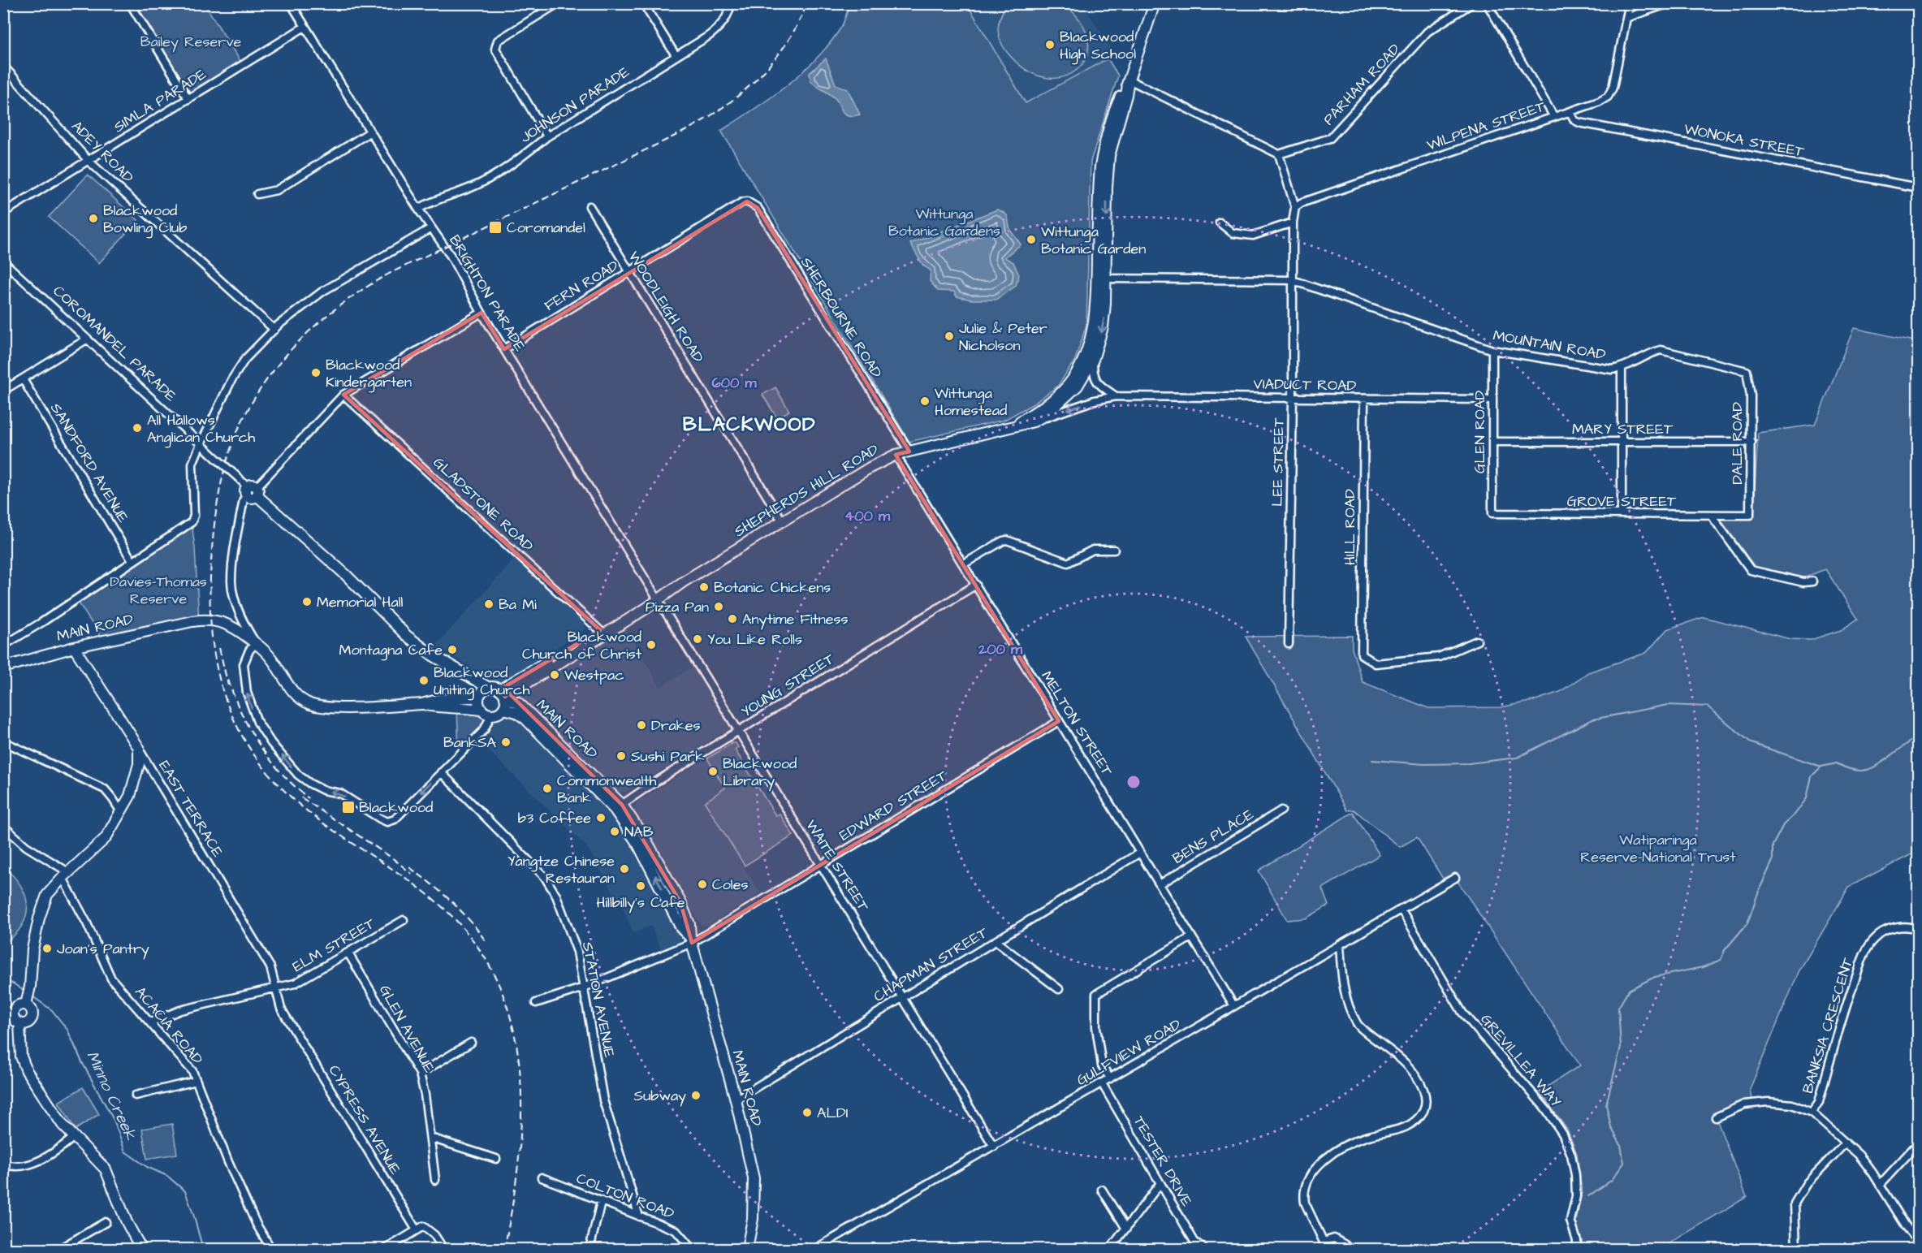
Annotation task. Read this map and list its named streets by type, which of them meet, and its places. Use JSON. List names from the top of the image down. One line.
{"streets":{"main road":["COROMANDEL PARADE","SHEPHERDS HILL ROAD","MAIN ROAD","EAST TERRACE"],"street":["PARHAM ROAD","SIMLA PARADE","JOHNSON PARADE","WILPENA STREET","WONOKA STREET","ADEY ROAD","FERN ROAD","BRIGHTON PARADE","WOODLEIGH ROAD","SHERBOURNE ROAD","MOUNTAIN ROAD","VIADUCT ROAD","MARY STREET","GLEN ROAD","DALE ROAD","LEE STREET","SANDFORD AVENUE","GROVE STREET","GLADSTONE ROAD","HILL ROAD","YOUNG STREET","MELTON STREET","EDWARD STREET","BENS PLACE","WAITE STREET","ELM STREET","CHAPMAN STREET","STATION AVENUE","ACACIA ROAD","BANKSIA CRESCENT","GLEN AVENUE","GULFVIEW ROAD","GREVILLEA WAY","CYPRESS AVENUE","TESTER DRIVE","COLTON ROAD"]},"crossings":[["SIMLA PARADE","ADEY ROAD"],["SIMLA PARADE","BRIGHTON PARADE"],["JOHNSON PARADE","BRIGHTON PARADE"],["WILPENA STREET","WONOKA STREET"],["FERN ROAD","BRIGHTON PARADE"],["FERN ROAD","WOODLEIGH ROAD"],["FERN ROAD","SHERBOURNE ROAD"],["BRIGHTON PARADE","SHEPHERDS HILL ROAD"],["BRIGHTON PARADE","WAITE STREET"],["WOODLEIGH ROAD","SHEPHERDS HILL ROAD"],["SHERBOURNE ROAD","SHEPHERDS HILL ROAD"],["COROMANDEL PARADE","SHEPHERDS HILL ROAD"],["COROMANDEL PARADE","MAIN ROAD"],["MOUNTAIN ROAD","GLEN ROAD"],["MOUNTAIN ROAD","DALE ROAD"],["MOUNTAIN ROAD","LEE STREET"],["VIADUCT ROAD","GLEN ROAD"],["VIADUCT ROAD","LEE STREET"],["VIADUCT ROAD","SHEPHERDS HILL ROAD"],["VIADUCT ROAD","HILL ROAD"],["MARY STREET","GLEN ROAD"],["MARY STREET","DALE ROAD"],["GLEN ROAD","GROVE STREET"],["DALE ROAD","GROVE STREET"],["SHEPHERDS HILL ROAD","GLADSTONE ROAD"],["SHEPHERDS HILL ROAD","MAIN ROAD"],["SHEPHERDS HILL ROAD","MELTON STREET"],["SHEPHERDS HILL ROAD","WAITE STREET"],["MAIN ROAD","YOUNG STREET"],["MAIN ROAD","EDWARD STREET"],["MAIN ROAD","EAST TERRACE"],["MAIN ROAD","CHAPMAN STREET"],["YOUNG STREET","MELTON STREET"],["YOUNG STREET","WAITE STREET"],["MELTON STREET","EDWARD STREET"],["MELTON STREET","BENS PLACE"],["MELTON STREET","CHAPMAN STREET"],["MELTON STREET","GULFVIEW ROAD"],["EDWARD STREET","WAITE STREET"],["EDWARD STREET","STATION AVENUE"],["EAST TERRACE","ELM STREET"],["EAST TERRACE","CYPRESS AVENUE"],["WAITE STREET","CHAPMAN STREET"],["WAITE STREET","GULFVIEW ROAD"],["ELM STREET","ACACIA ROAD"],["ELM STREET","GLEN AVENUE"],["ELM STREET","CYPRESS AVENUE"],["STATION AVENUE","COLTON ROAD"],["GULFVIEW ROAD","GREVILLEA WAY"],["GULFVIEW ROAD","TESTER DRIVE"]],"districts":["BLACKWOOD"],"water":["Minno Creek"],"parks":["Bailey Reserve","Wittunga Botanic Gardens","Davies-Thomas Reserve","Watiparinga Reserve-National Trust"],"places":{"other":["Blackwood High School","Blackwood Bowling Club","Wittunga Botanic Garden","Julie & Peter Nicholson","Blackwood Kindergarten","Wittunga Homestead","All Hallows Anglican Church","Botanic Chickens","Memorial Hall","Ba Mi","Pizza Pan","Anytime Fitness","You Like Rolls","Blackwood Church of Christ","Montagna Cafe","Westpac","Blackwood Uniting Church","Drakes","BankSA","Sushi Park","Blackwood Library","Commonwealth Bank","b3 Coffee","NAB","Yangtze Chinese Restauran","Coles","Hillbilly's Cafe","Joan's Pantry","Subway","ALDI"],"transit":["Coromandel","Blackwood"]},"rings":["600 m","400 m","200 m"]}
